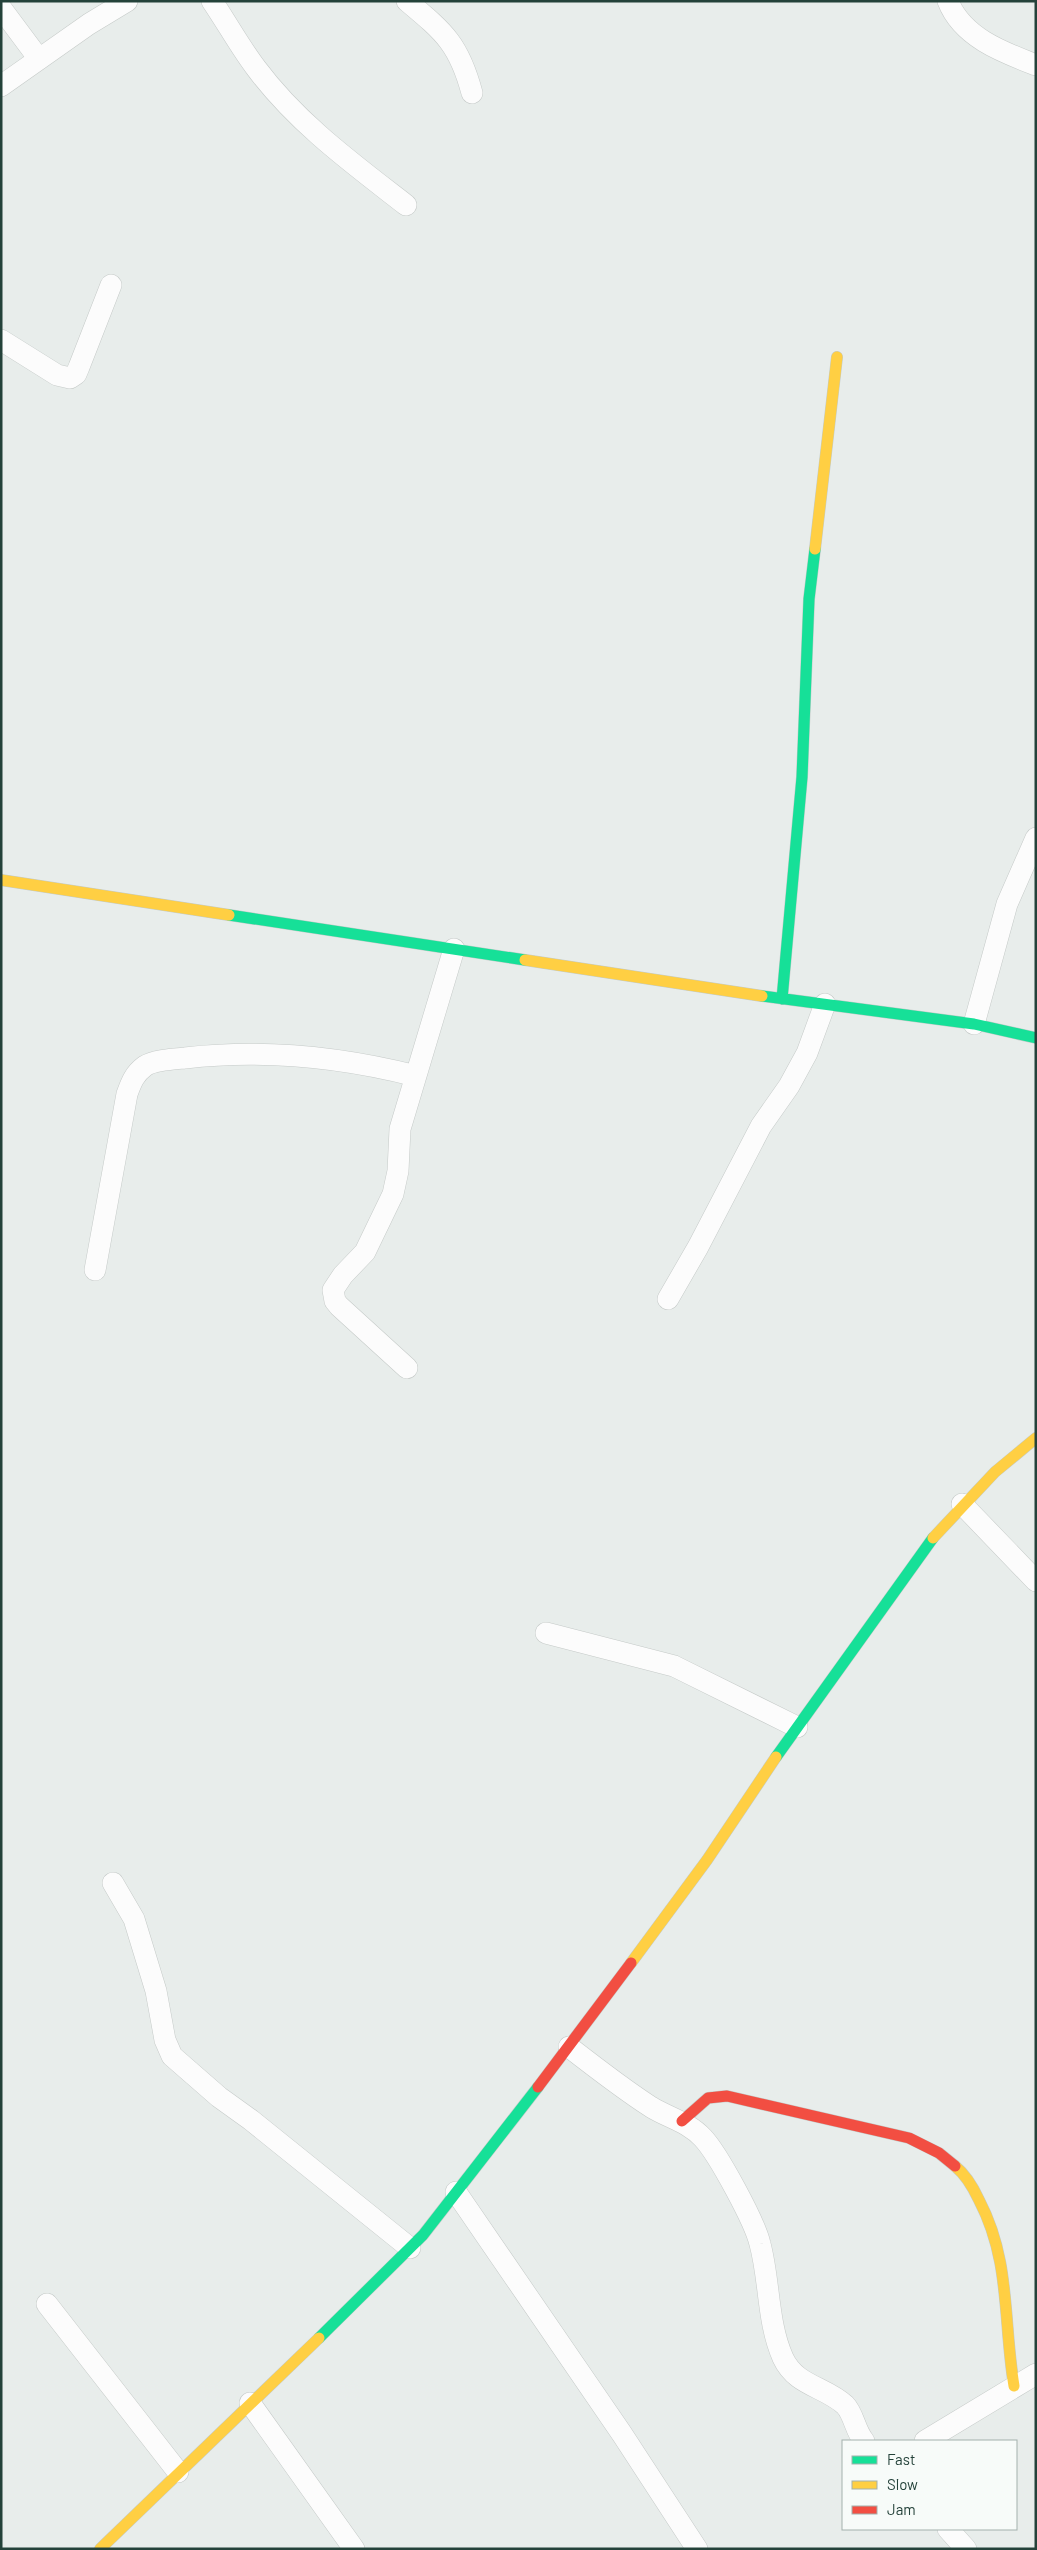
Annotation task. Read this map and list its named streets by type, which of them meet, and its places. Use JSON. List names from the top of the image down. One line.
{"legend":["Fast","Slow","Jam"]}
